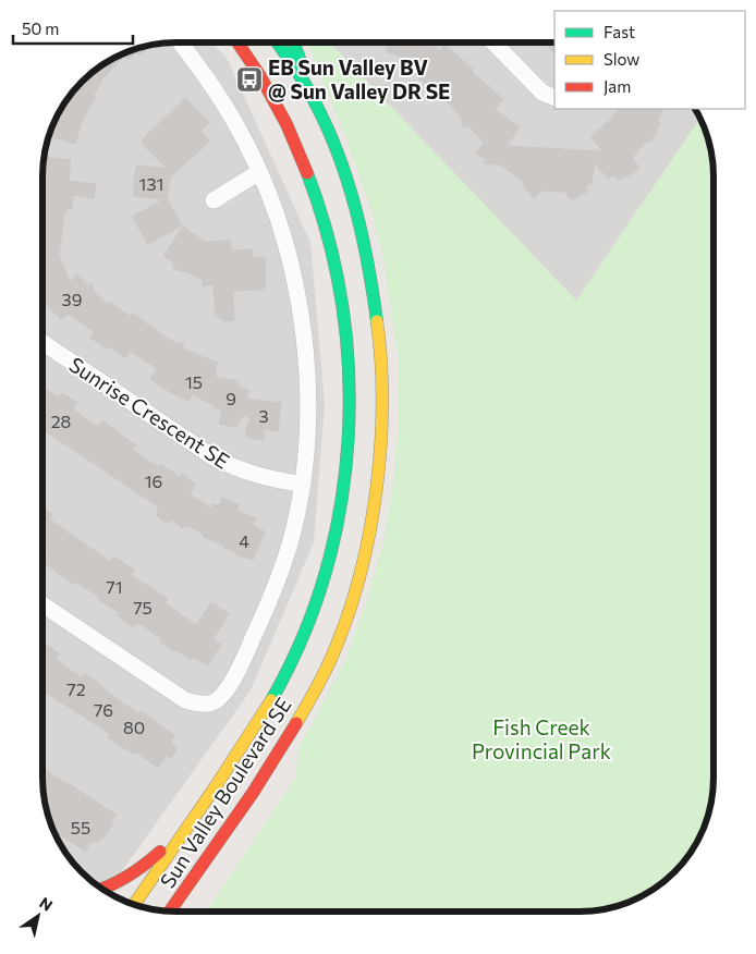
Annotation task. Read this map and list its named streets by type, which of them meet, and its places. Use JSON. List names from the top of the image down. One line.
{"streets":{"main road":["Sun Valley Boulevard SE"],"street":["Sunrise Crescent SE"]},"parks":["Fish Creek Provincial Park"],"places":{"bus stop":["EB Sun Valley BV @ Sun Valley DR SE"]},"house_numbers":["131","39","15","9","3","28","16","4","71","75","72","76","80","55"],"legend":["Fast","Slow","Jam"],"scale_bar":"50 m","north":"top right"}
